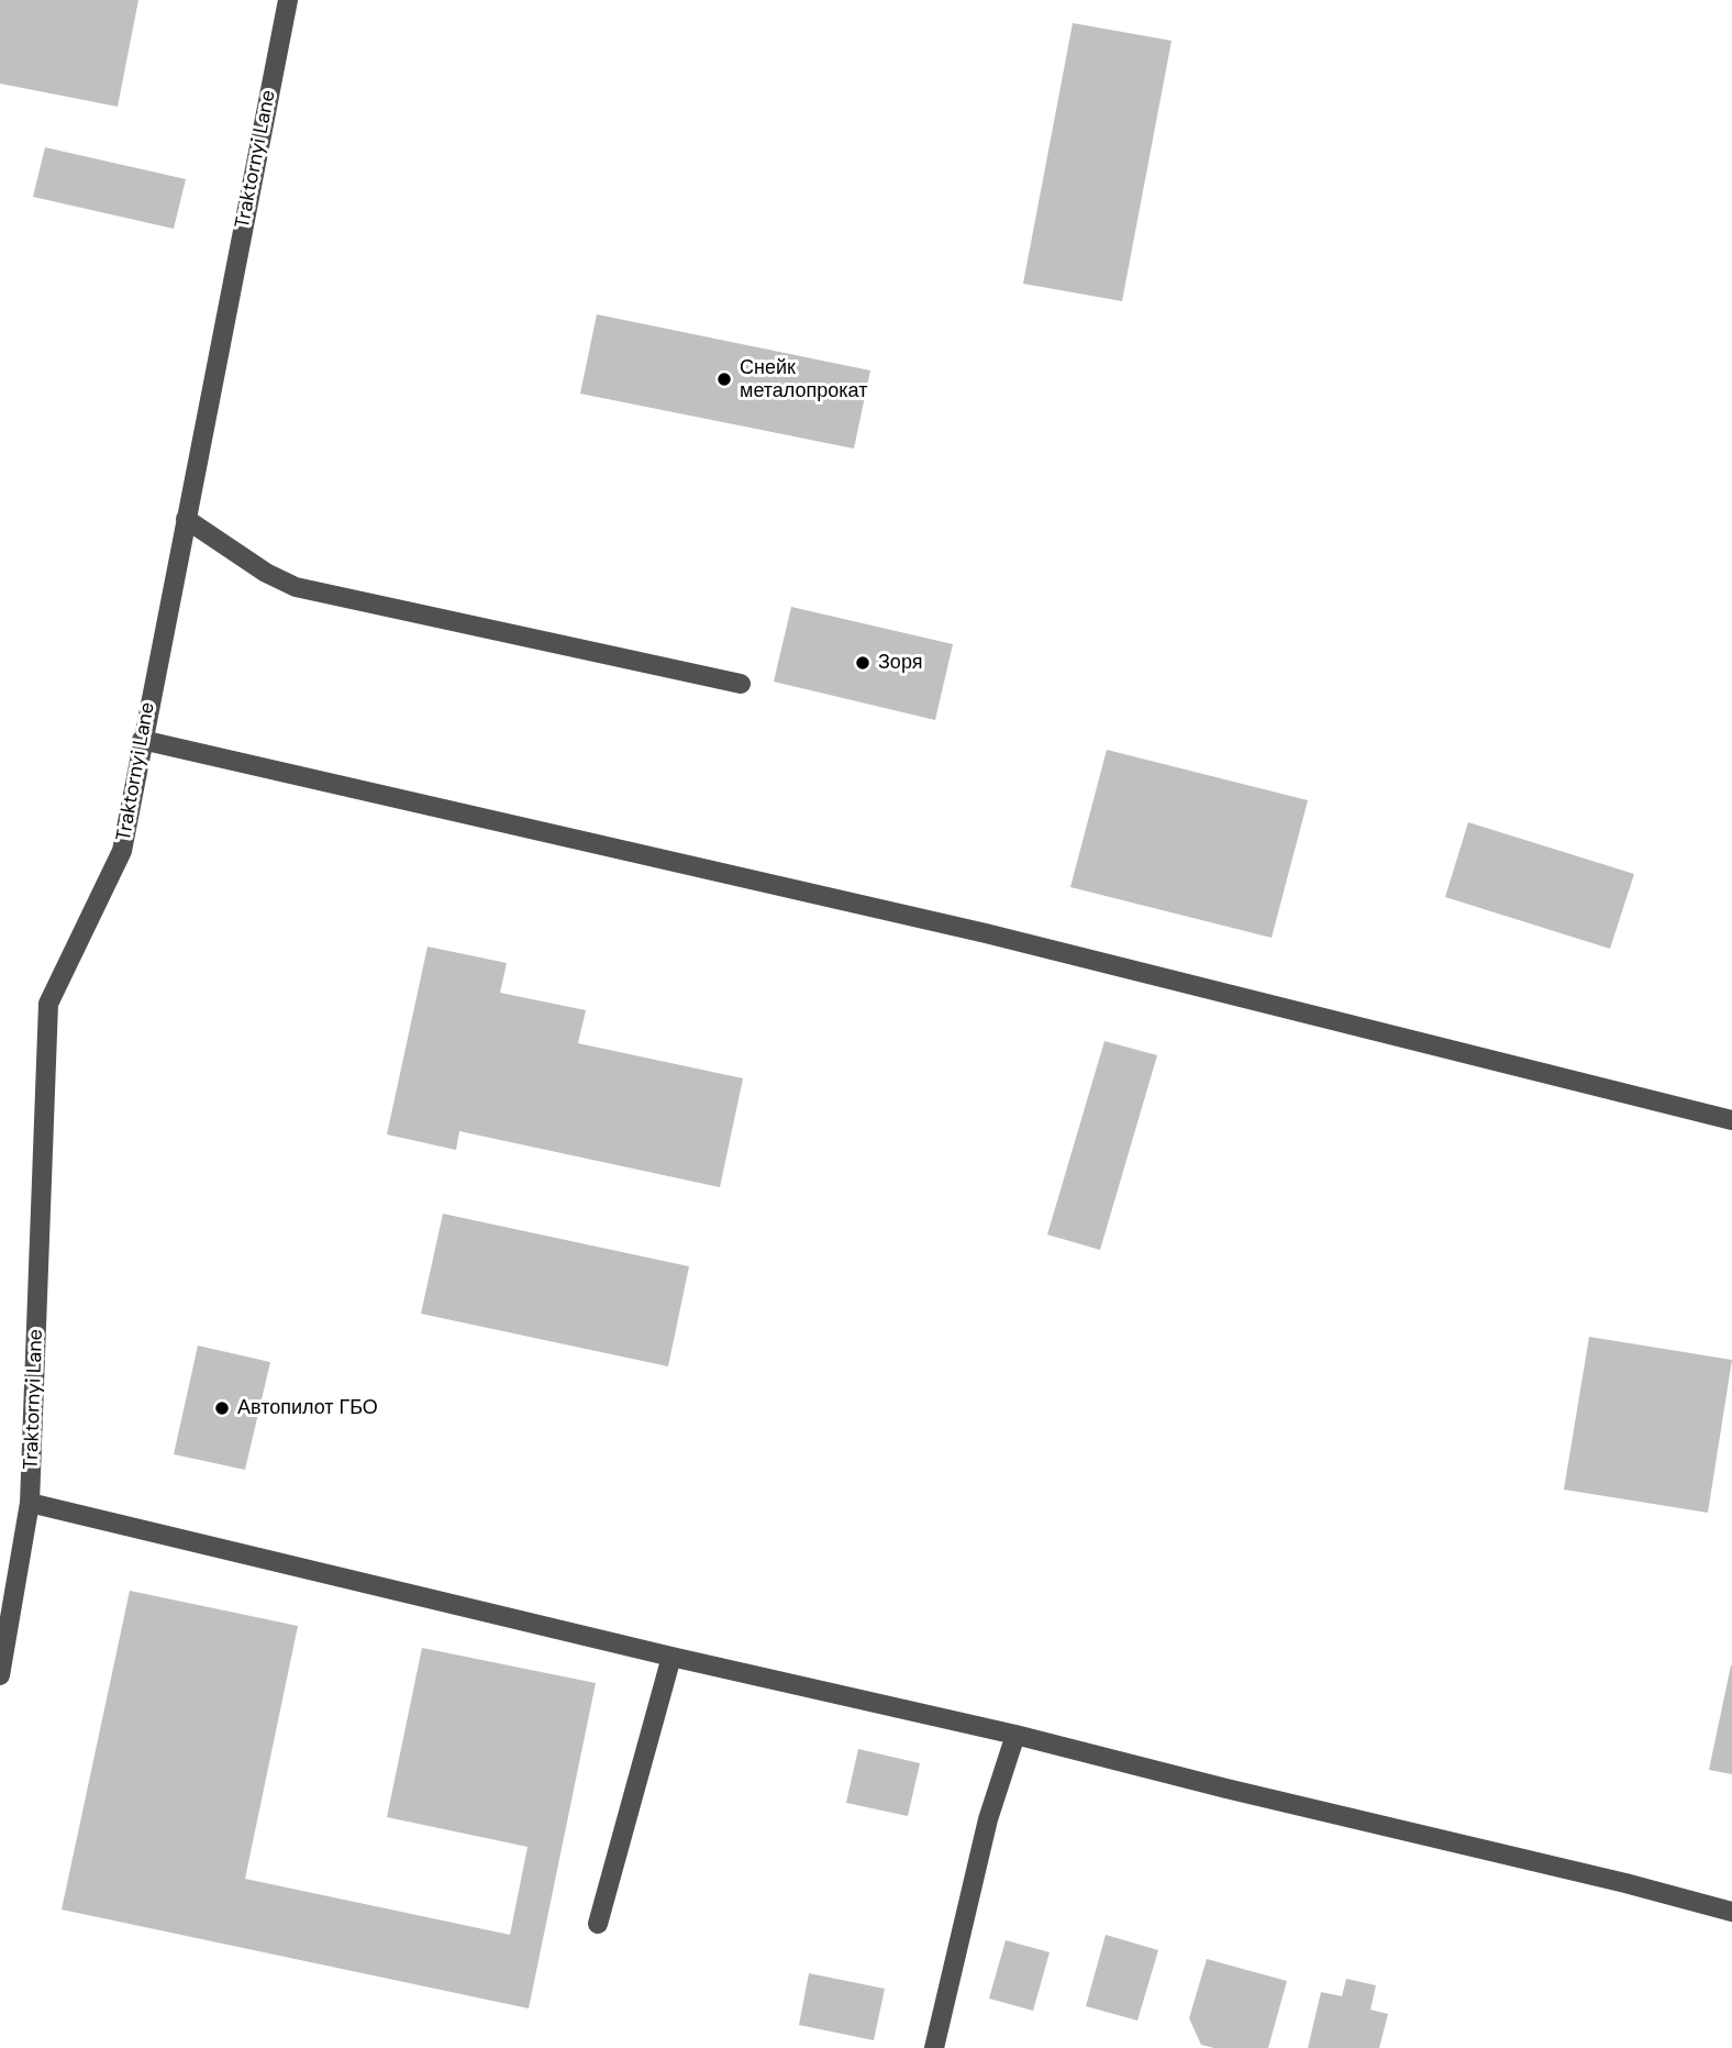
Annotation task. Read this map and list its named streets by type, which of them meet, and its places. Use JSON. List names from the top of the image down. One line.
{"streets":{"street":["Traktornyi Lane"]},"places":["Снейк металопрокат","Зоря","Автопилот ГБО"]}
